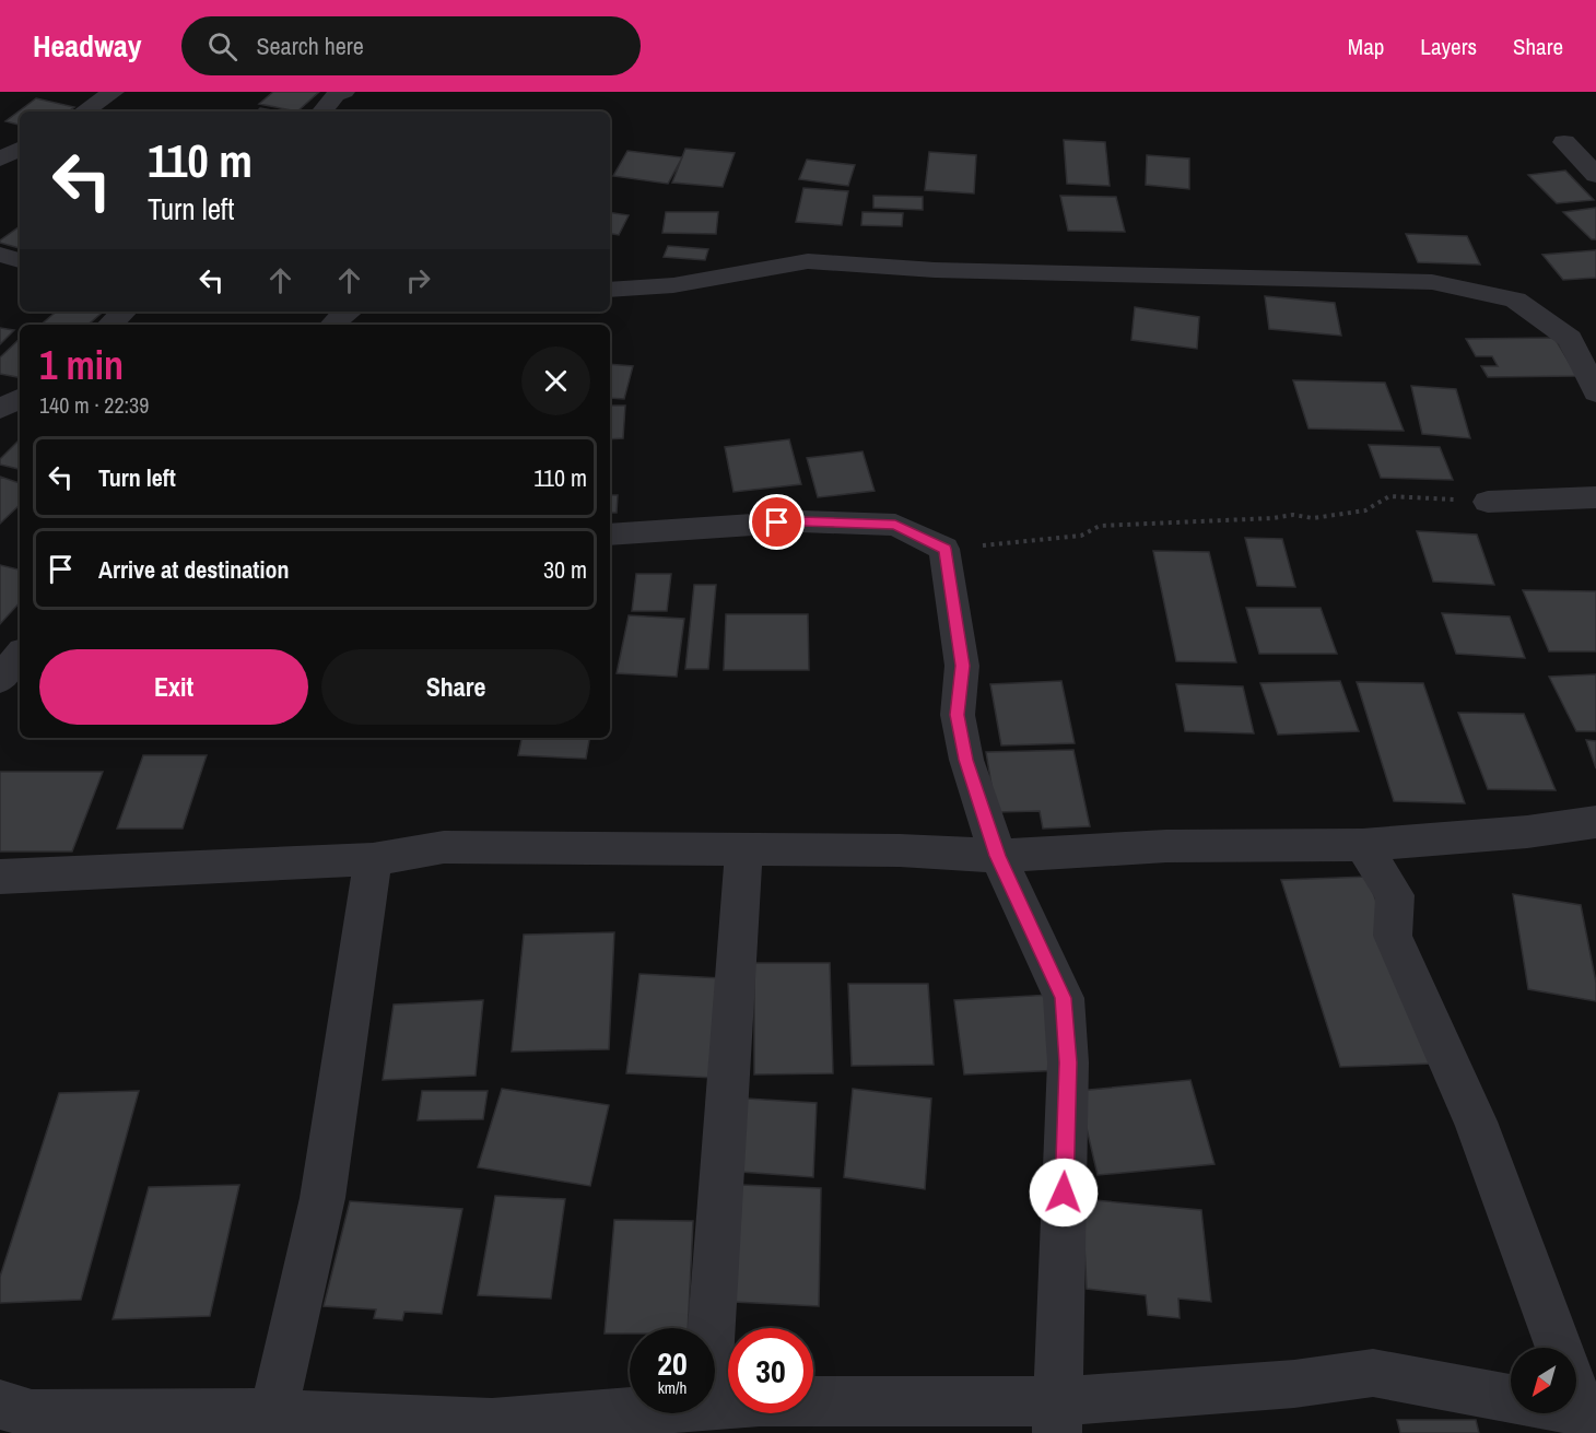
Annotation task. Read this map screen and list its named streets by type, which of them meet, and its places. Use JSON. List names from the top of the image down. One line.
{"north":"bottom left","page":{"header":"Headway","search":"Search here","nav":["Map","Layers","Share"],"turn":["110 m","Turn left"],"heading":["1 min","140 m · 22:39"],"list":[{"name":"Turn left","value":"110 m"},{"name":"Arrive at destination","value":"30 m"}],"buttons":["Exit","Share"],"speed":"20 km/h","limit":"30"}}
